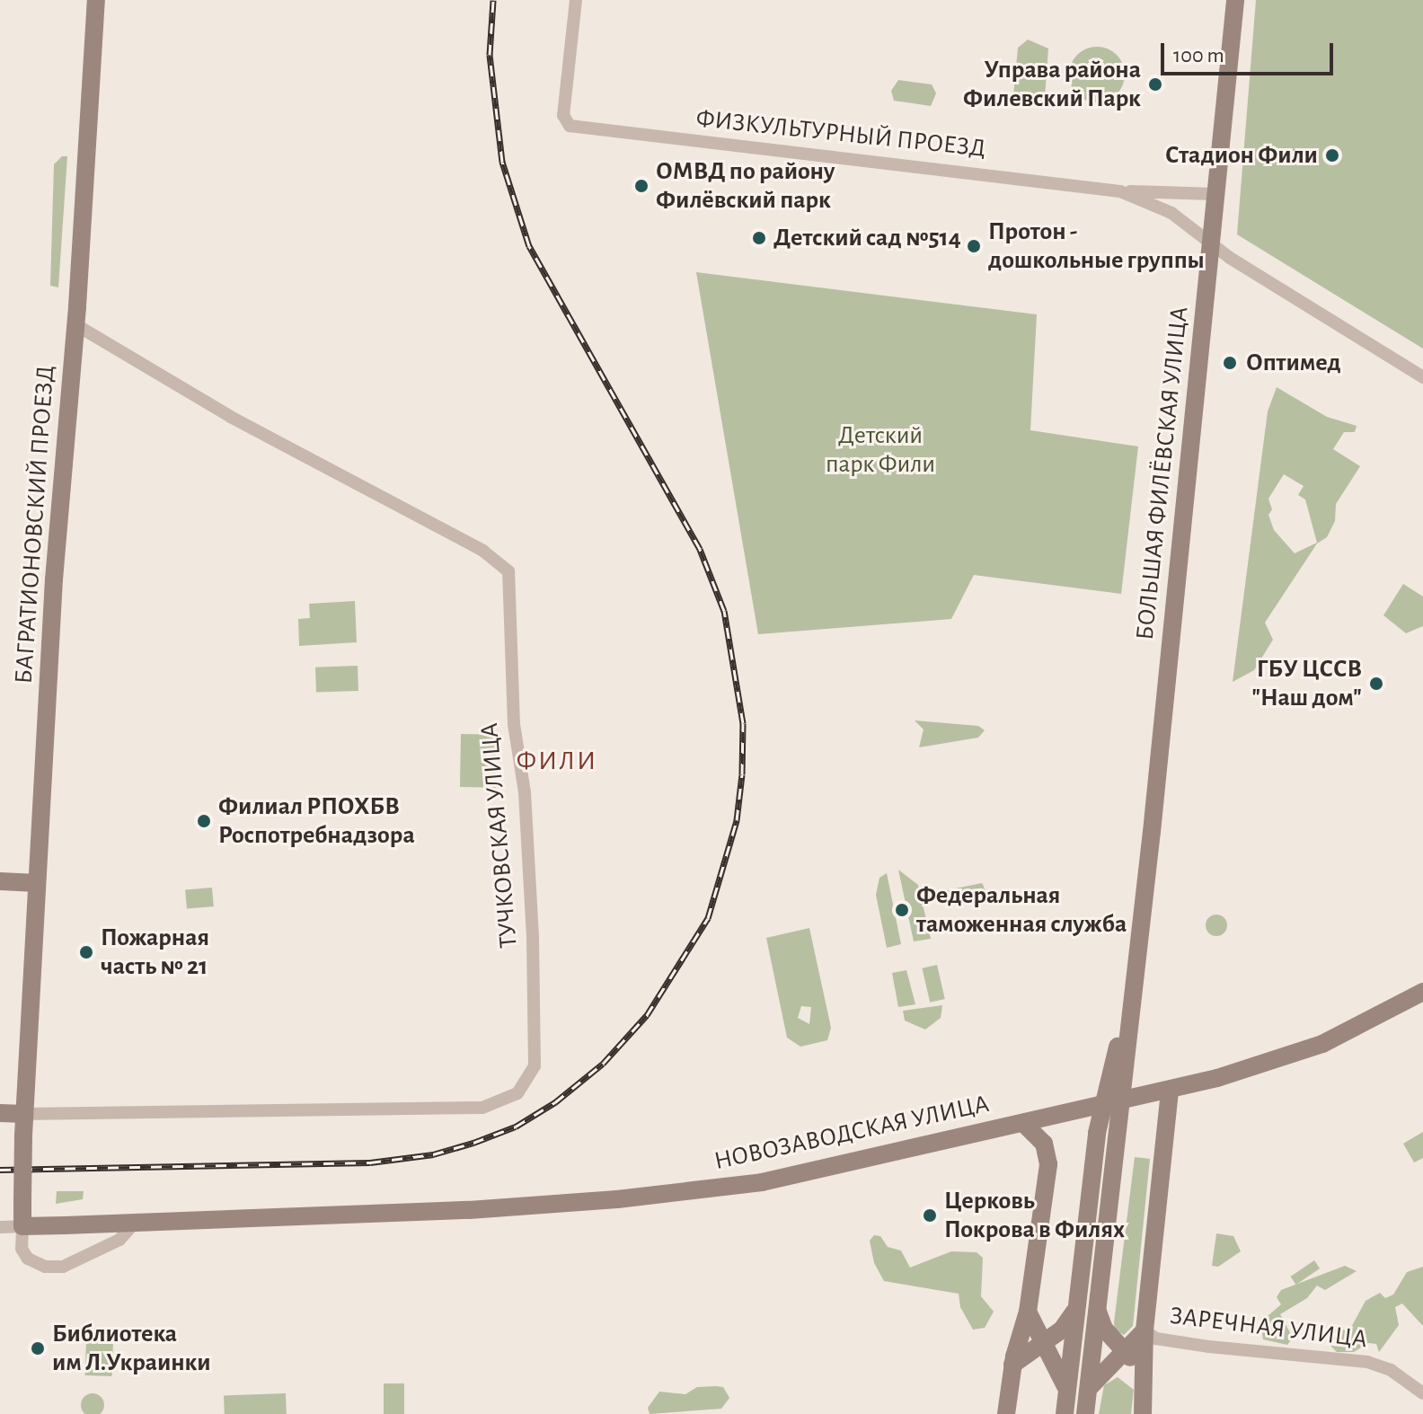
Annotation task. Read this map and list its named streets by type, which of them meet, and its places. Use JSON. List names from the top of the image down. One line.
{"streets":{"street":["ФИЗКУЛЬТУРНЫЙ ПРОЕЗД","БОЛЬШАЯ ФИЛЁВСКАЯ УЛИЦА","БАГРАТИОНОВСКИЙ ПРОЕЗД","ТУЧКОВСКАЯ УЛИЦА","НОВОЗАВОДСКАЯ УЛИЦА","ЗАРЕЧНАЯ УЛИЦА"]},"crossings":[["ФИЗКУЛЬТУРНЫЙ ПРОЕЗД","БОЛЬШАЯ ФИЛЁВСКАЯ УЛИЦА"],["БОЛЬШАЯ ФИЛЁВСКАЯ УЛИЦА","НОВОЗАВОДСКАЯ УЛИЦА"],["БАГРАТИОНОВСКИЙ ПРОЕЗД","ТУЧКОВСКАЯ УЛИЦА"],["БАГРАТИОНОВСКИЙ ПРОЕЗД","НОВОЗАВОДСКАЯ УЛИЦА"]],"districts":["ФИЛИ"],"parks":["Детский парк Фили"],"places":["Управа района Филевский Парк","Стадион Фили","ОМВД по району Филёвский парк","Детский сад №514","Протон - дошкольные группы","Оптимед","ГБУ ЦССВ \"Наш дом\"","Филиал РПОХБВ Роспотребнадзора","Федеральная таможенная служба","Пожарная часть № 21","Церковь Покрова в Филях","Библиотека им Л.Украинки"],"scale_bar":"100 m"}
